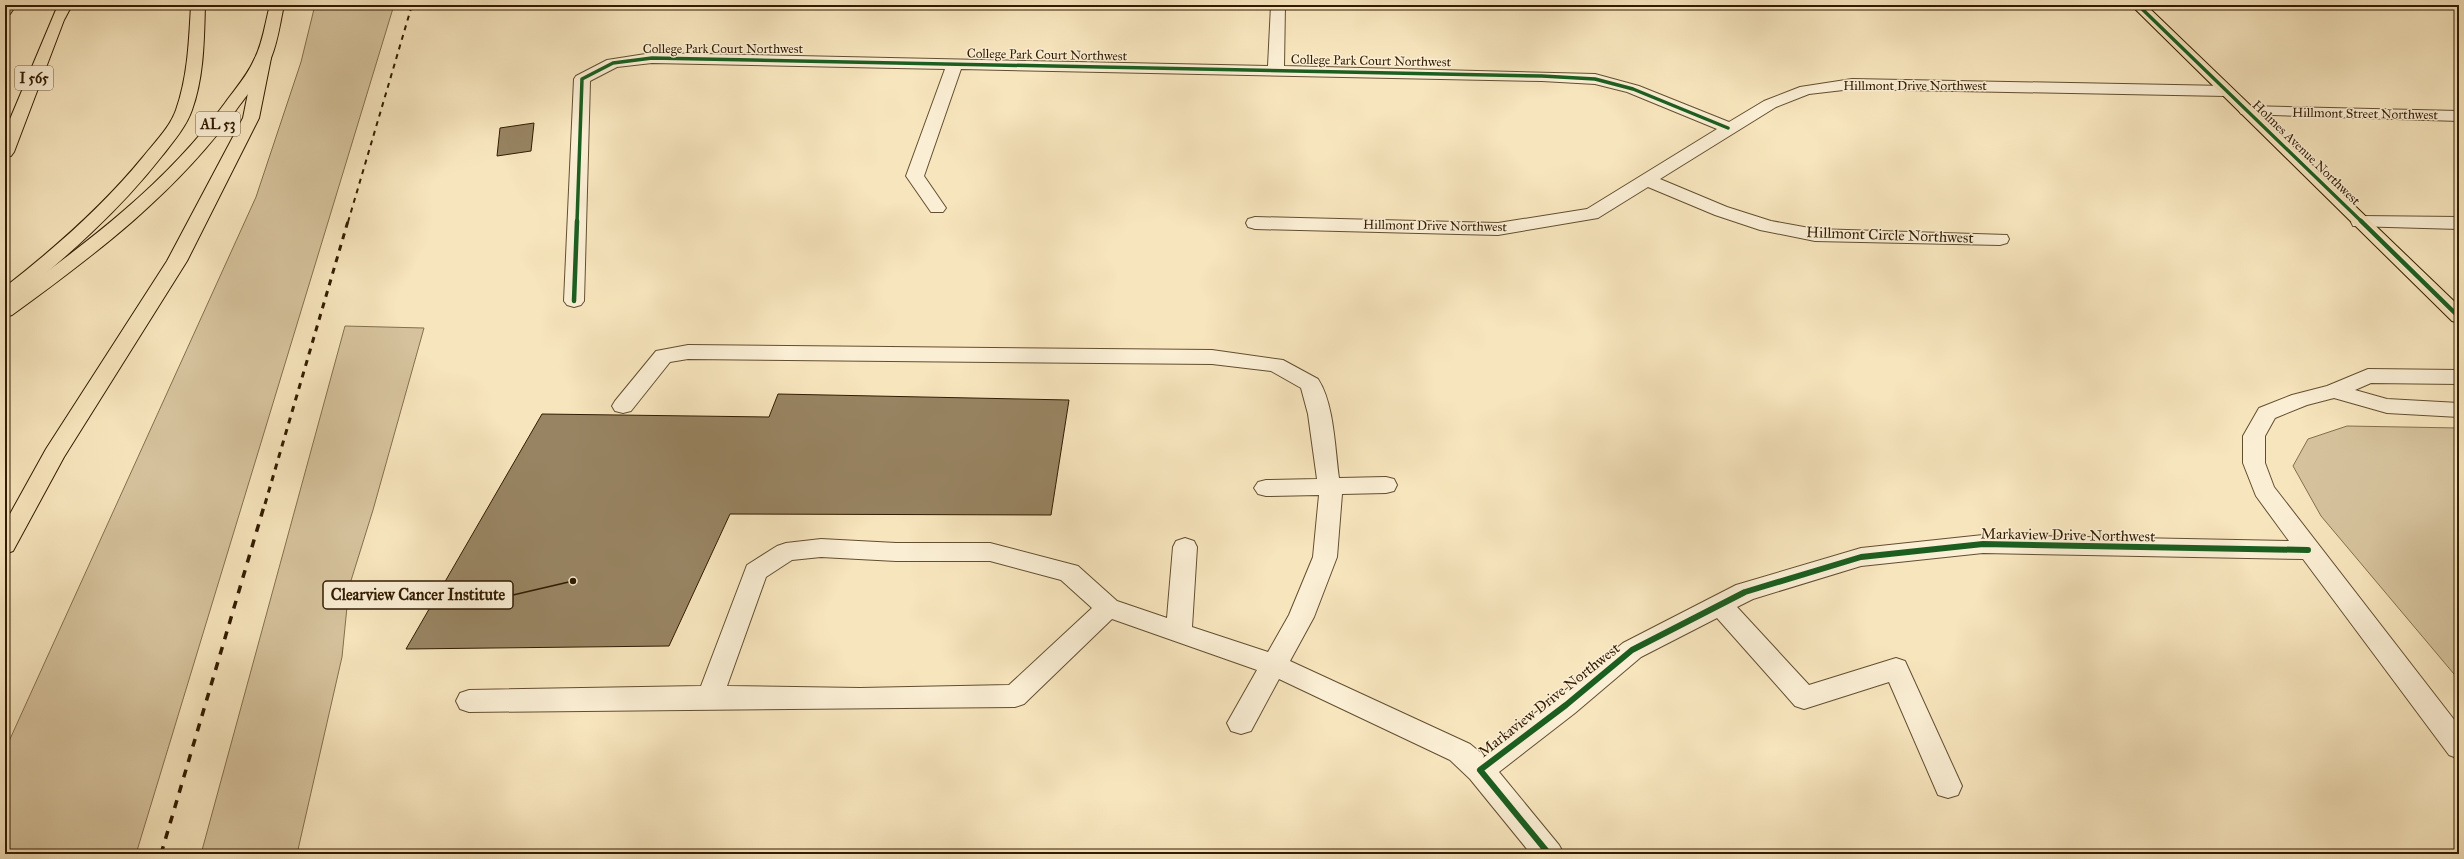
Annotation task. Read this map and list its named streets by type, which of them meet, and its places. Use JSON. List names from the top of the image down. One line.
{"streets":{"main road":["I 565","AL 53","Holmes Avenue Northwest"],"street":["College Park Court Northwest","Hillmont Drive Northwest","Hillmont Street Northwest","Hillmont Circle Northwest","Markaview Drive Northwest"]},"crossings":[["College Park Court Northwest","Hillmont Drive Northwest"],["Hillmont Drive Northwest","Holmes Avenue Northwest"],["Hillmont Drive Northwest","Hillmont Circle Northwest"],["Hillmont Street Northwest","Holmes Avenue Northwest"]],"places":["Clearview Cancer Institute"]}
